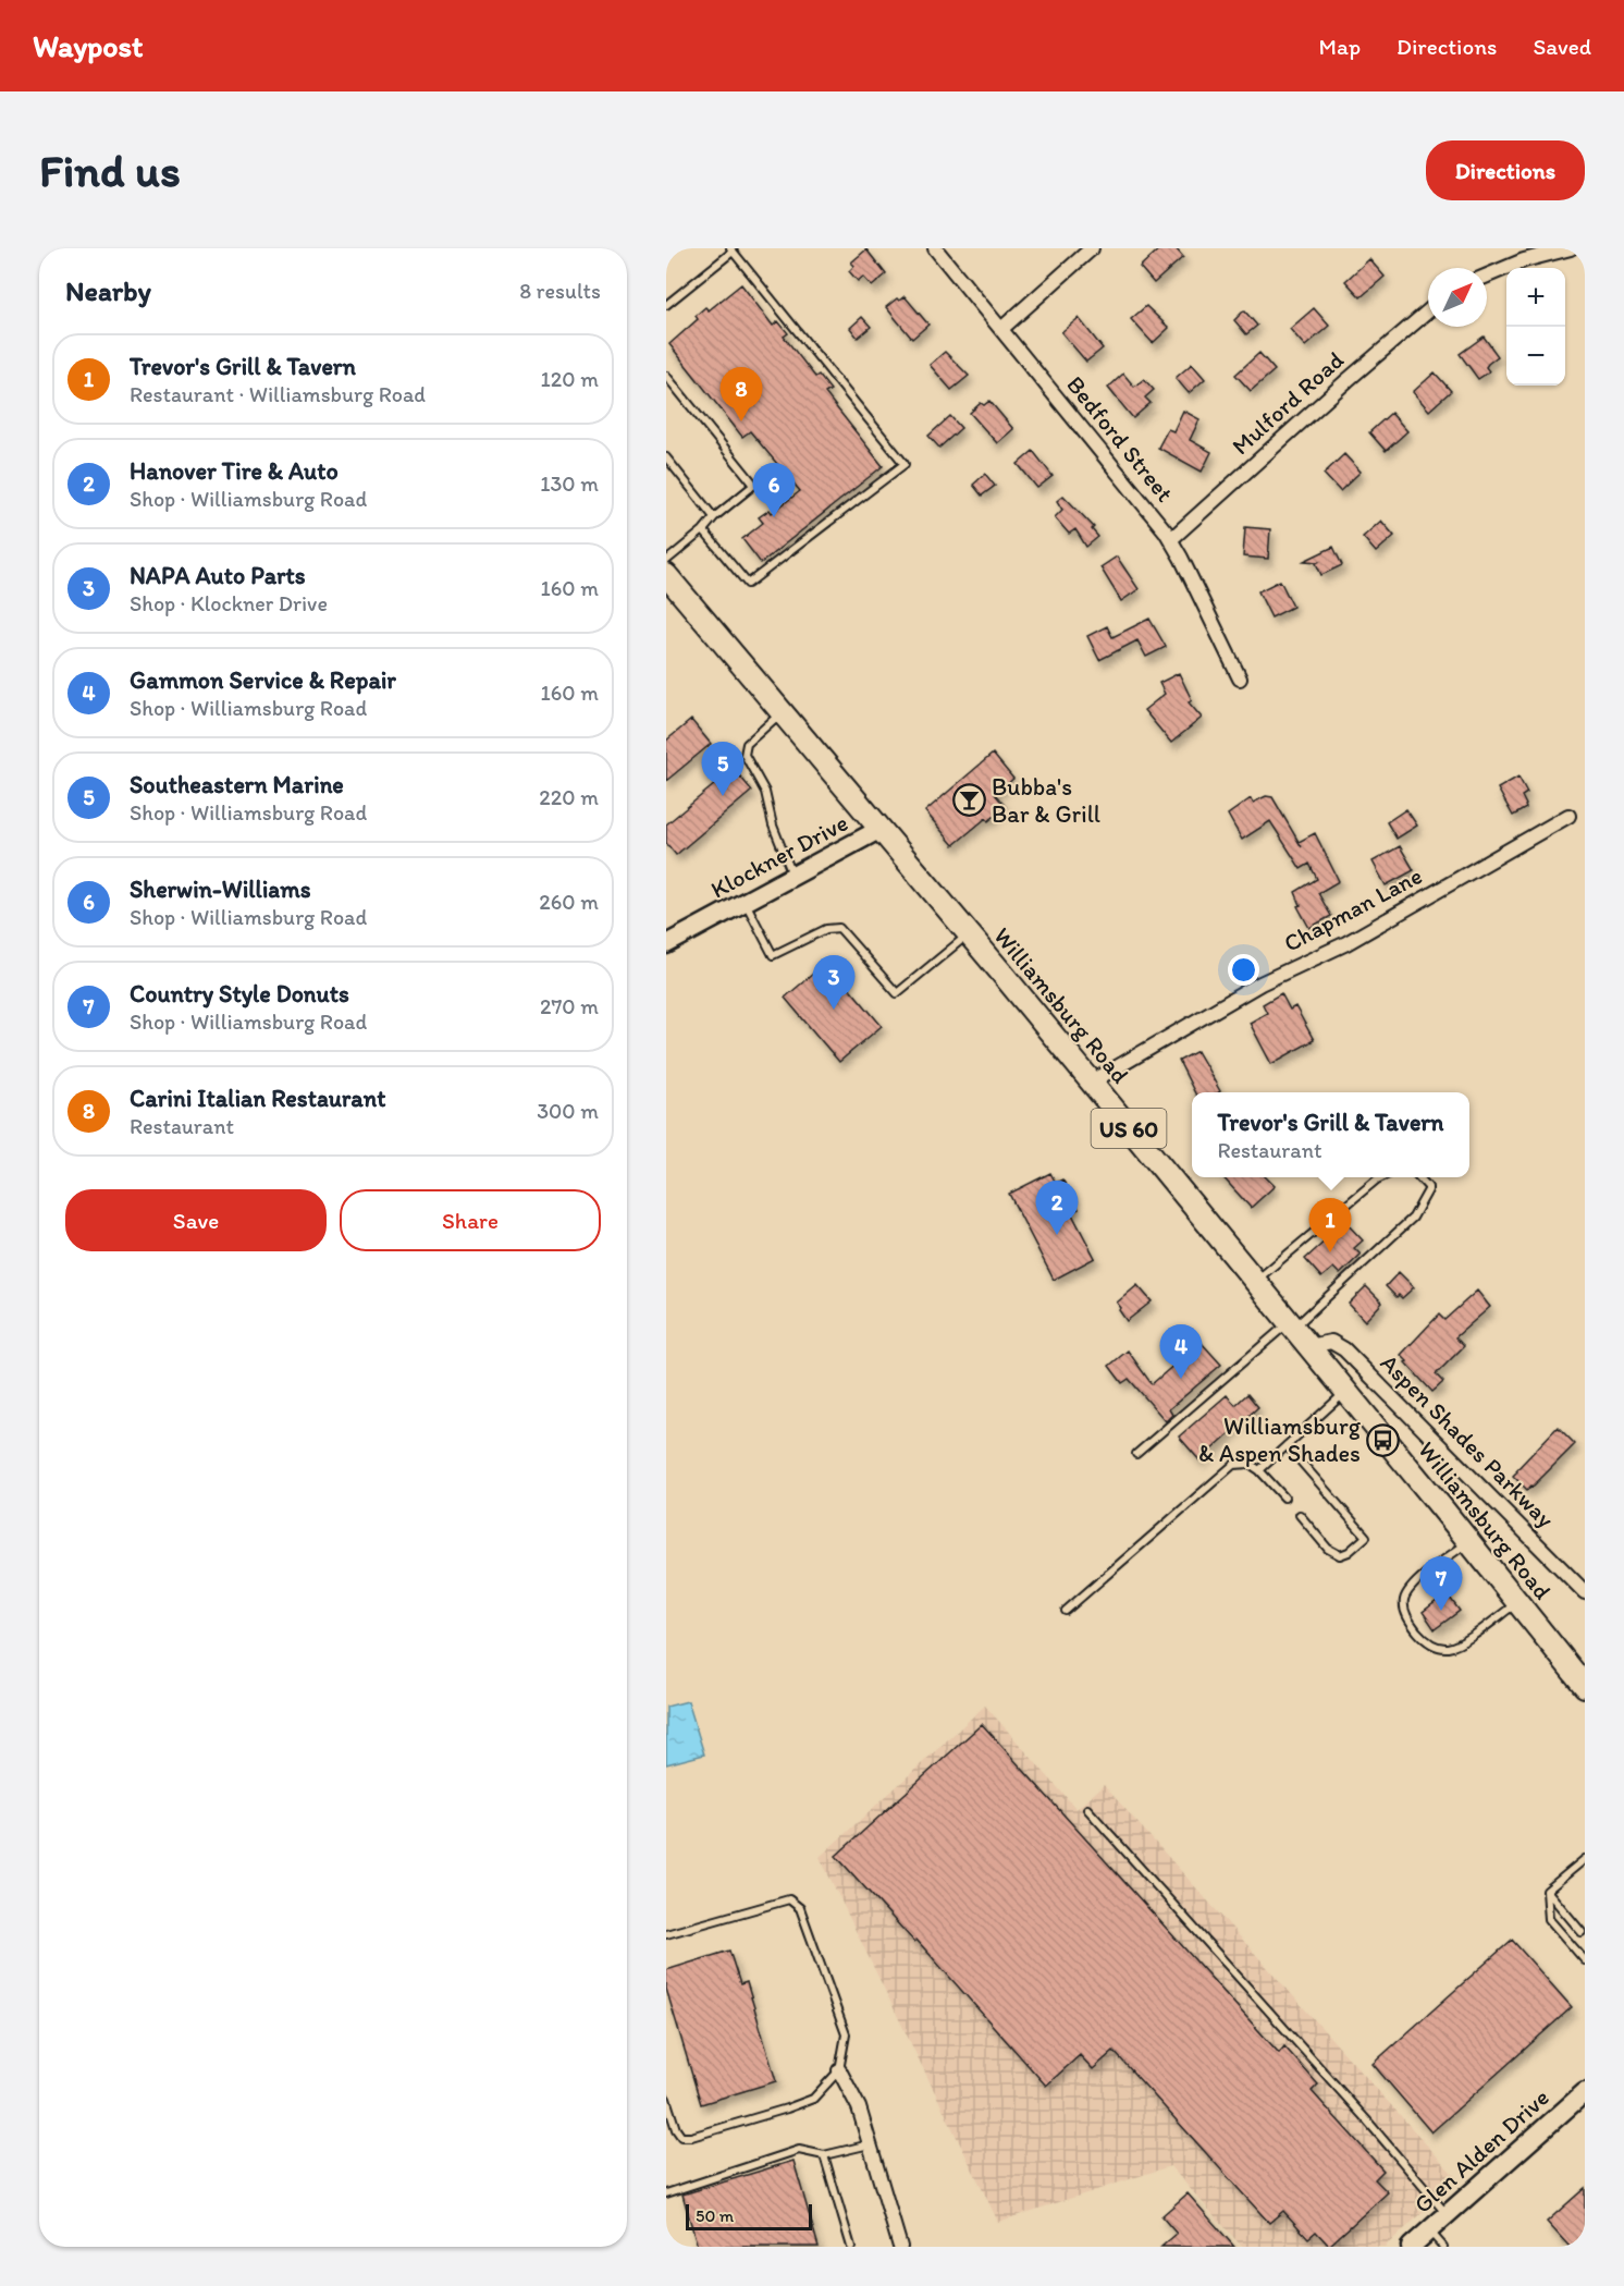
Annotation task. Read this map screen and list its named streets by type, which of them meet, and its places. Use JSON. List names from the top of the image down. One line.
{"streets":{"main road":["Williamsburg Road","US 60"],"street":["Mulford Road","Bedford Street","Klockner Drive","Chapman Lane","Aspen Shades Parkway","Glen Alden Drive"]},"crossings":[["Mulford Road","Bedford Street"],["Klockner Drive","Williamsburg Road"],["Chapman Lane","Williamsburg Road"],["Williamsburg Road","Aspen Shades Parkway"]],"places":{"bar":["Bubba's Bar & Grill"],"bus stop":["Williamsburg & Aspen Shades"]},"scale_bar":"50 m","north":"top right","page":{"header":"Waypost","nav":["Map","Directions","Saved"],"buttons":["Directions",["Save","Share"]],"title":"Find us","heading":["Nearby","8 results"],"map_buttons":["+","−"],"list":[{"mark":"1","name":"Trevor's Grill & Tavern","note":"Restaurant · Williamsburg Road","value":"120 m"},{"mark":"2","name":"Hanover Tire & Auto","note":"Shop · Williamsburg Road","value":"130 m"},{"mark":"3","name":"NAPA Auto Parts","note":"Shop · Klockner Drive","value":"160 m"},{"mark":"4","name":"Gammon Service & Repair","note":"Shop · Williamsburg Road","value":"160 m"},{"mark":"5","name":"Southeastern Marine","note":"Shop · Williamsburg Road","value":"220 m"},{"mark":"6","name":"Sherwin-Williams","note":"Shop · Williamsburg Road","value":"260 m"},{"mark":"7","name":"Country Style Donuts","note":"Shop · Williamsburg Road","value":"270 m"},{"mark":"8","name":"Carini Italian Restaurant","note":"Restaurant","value":"300 m"}],"pins":["8","6","5","3","2","1","4","7"],"popup":["Trevor's Grill & Tavern","Restaurant"],"scale":"50 m"}}
